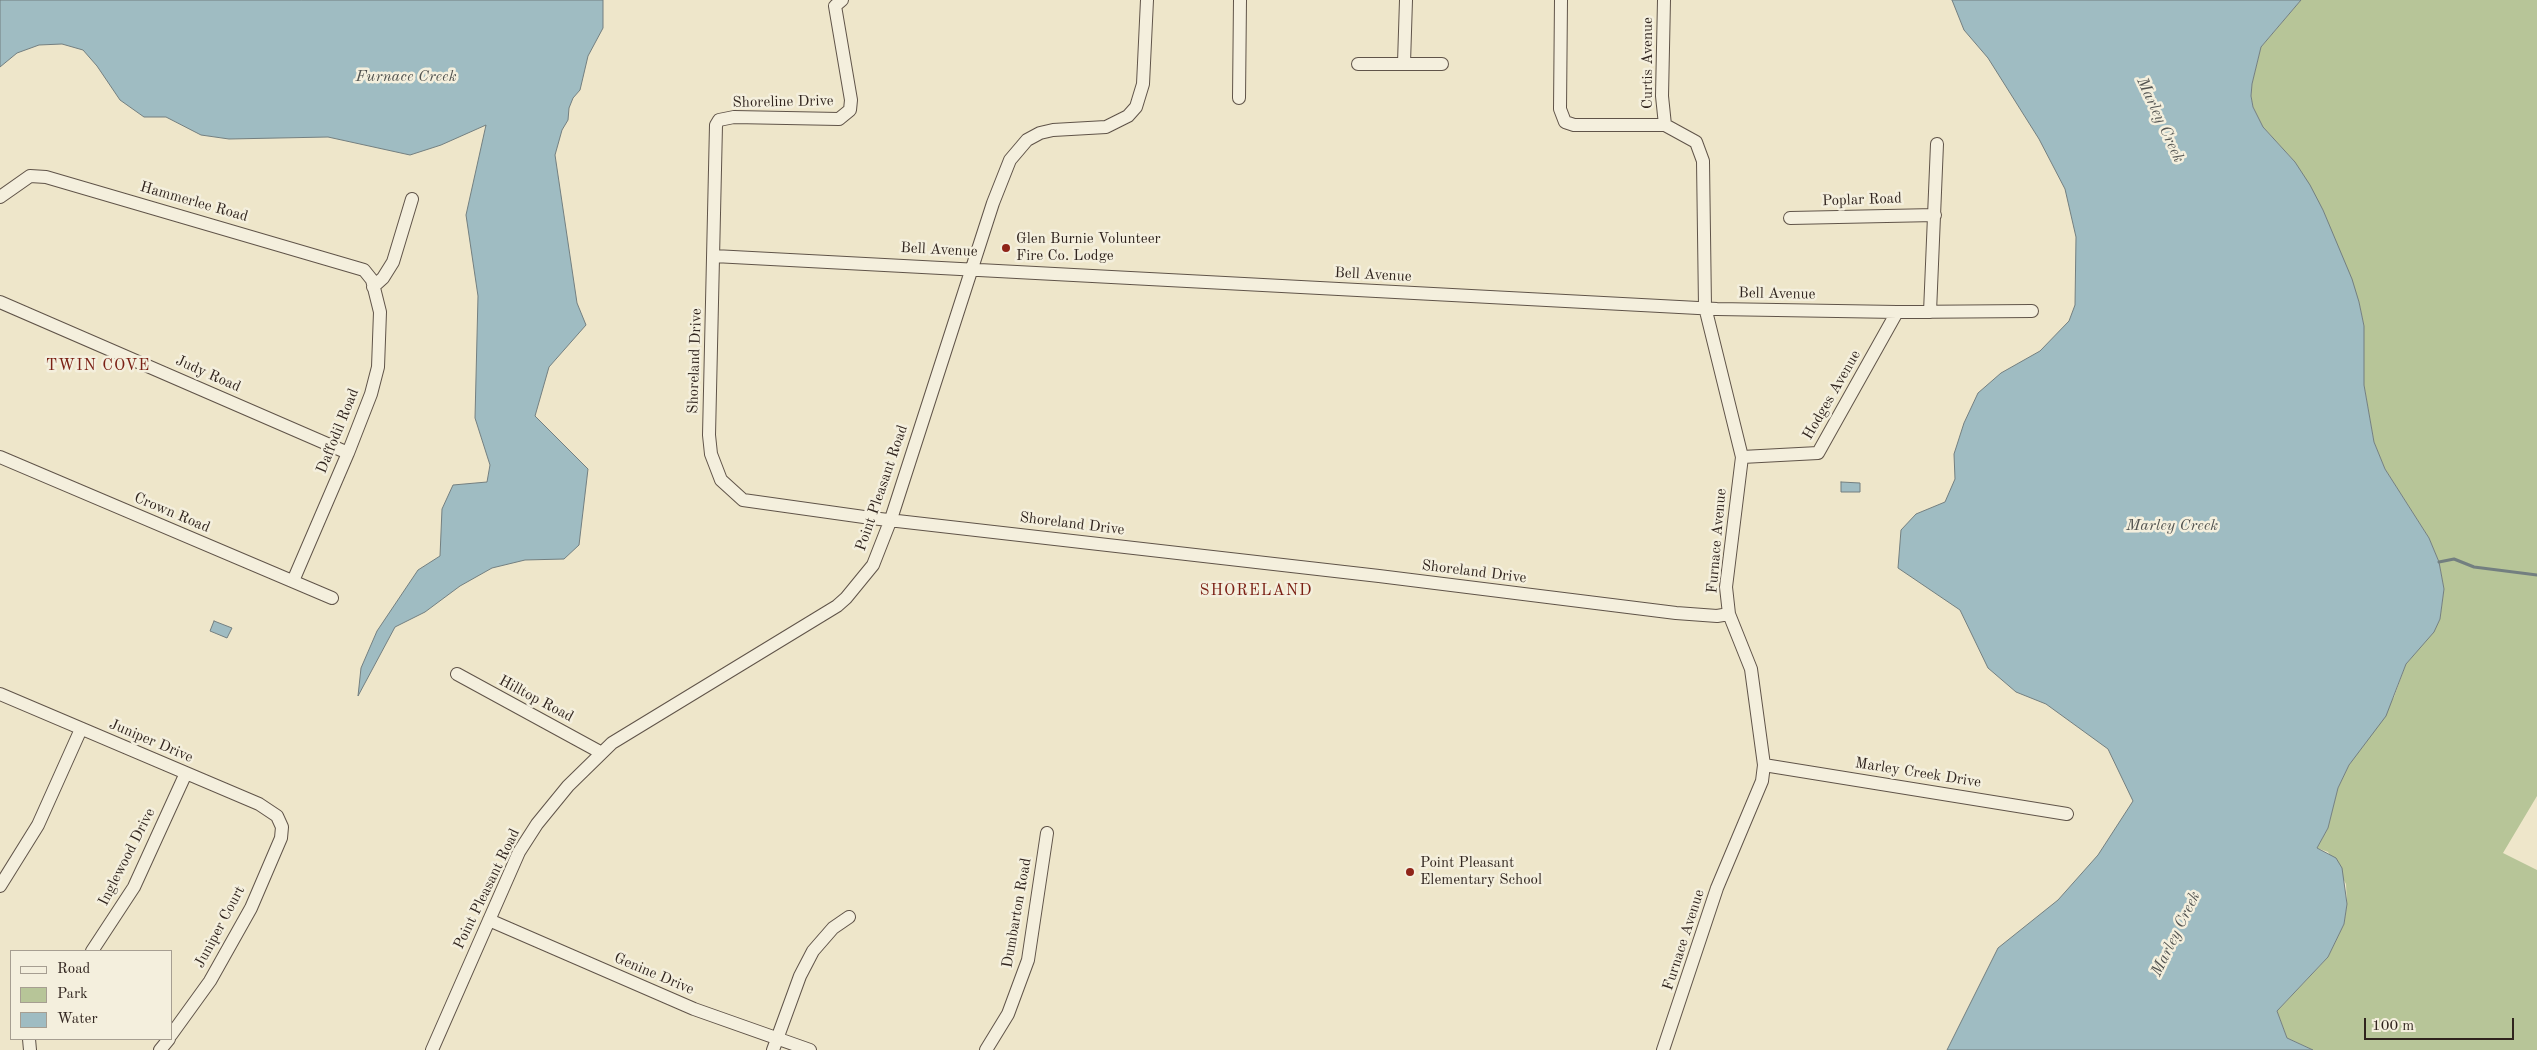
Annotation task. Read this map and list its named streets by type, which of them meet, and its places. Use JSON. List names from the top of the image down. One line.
{"streets":{"street":["Curtis Avenue","Shoreline Drive","Poplar Road","Hammerlee Road","Bell Avenue","Shoreland Drive","Judy Road","Hodges Avenue","Daffodil Road","Point Pleasant Road","Crown Road","Furnace Avenue","Hilltop Road","Juniper Drive","Marley Creek Drive","Inglewood Drive","Dumbarton Road","Juniper Court","Genine Drive"]},"crossings":[["Curtis Avenue","Furnace Avenue"],["Shoreline Drive","Shoreland Drive"],["Hammerlee Road","Daffodil Road"],["Bell Avenue","Shoreland Drive"],["Bell Avenue","Hodges Avenue"],["Bell Avenue","Point Pleasant Road"],["Bell Avenue","Furnace Avenue"],["Shoreland Drive","Point Pleasant Road"],["Shoreland Drive","Furnace Avenue"],["Judy Road","Daffodil Road"],["Hodges Avenue","Furnace Avenue"],["Daffodil Road","Crown Road"],["Point Pleasant Road","Hilltop Road"],["Point Pleasant Road","Genine Drive"],["Furnace Avenue","Marley Creek Drive"],["Juniper Drive","Inglewood Drive"],["Juniper Drive","Juniper Court"]],"districts":["TWIN COVE","SHORELAND"],"water":["Furnace Creek","Marley Creek"],"places":["Glen Burnie Volunteer Fire Co. Lodge","Point Pleasant Elementary School"],"legend":["Road","Park","Water"],"scale_bar":"100 m"}
